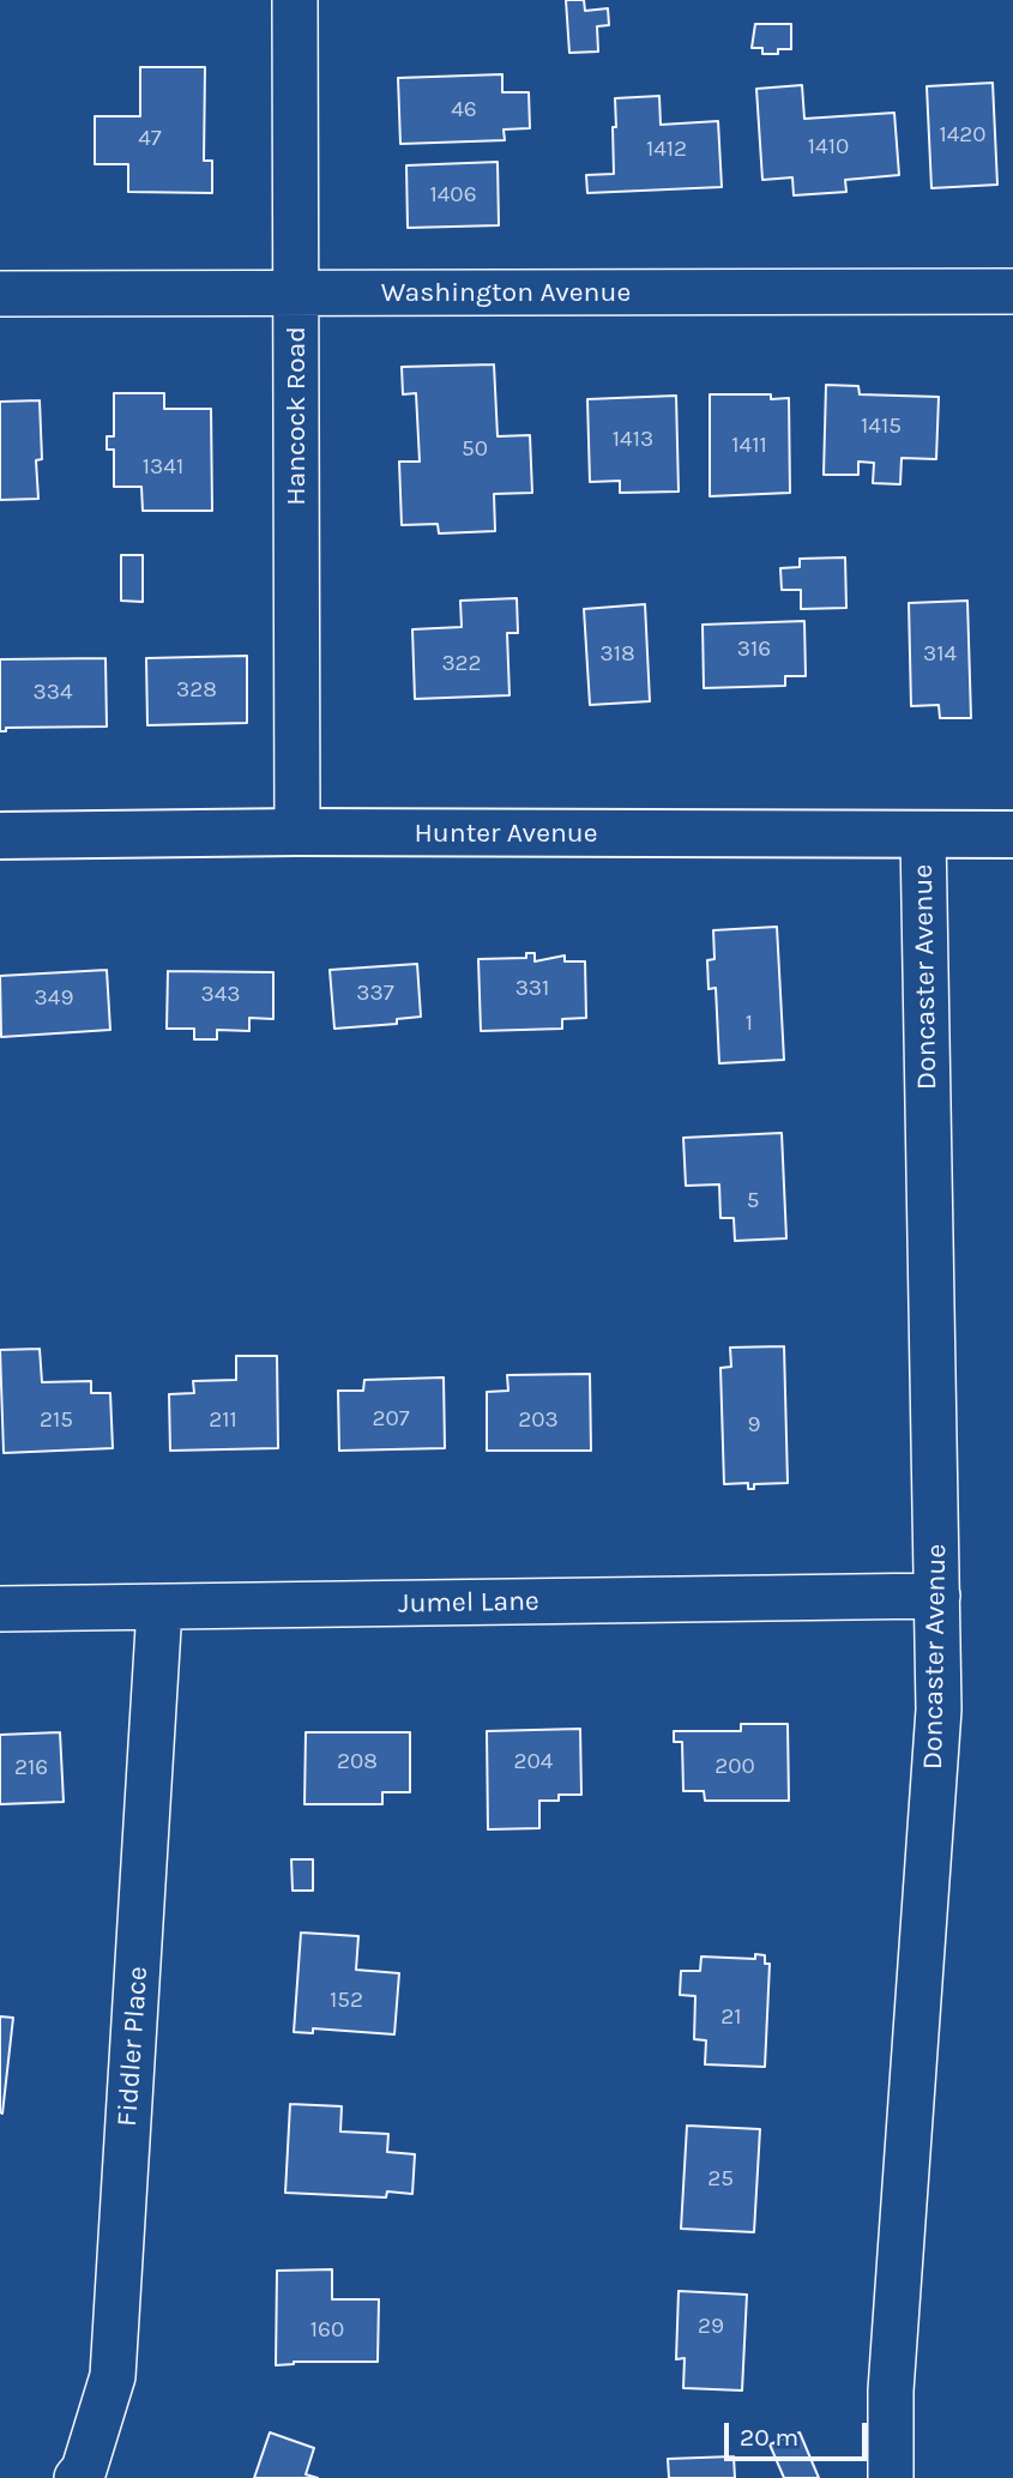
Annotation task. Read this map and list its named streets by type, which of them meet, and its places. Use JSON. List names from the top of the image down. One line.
{"streets":{"street":["Washington Avenue","Hancock Road","Hunter Avenue","Doncaster Avenue","Jumel Lane","Fiddler Place"]},"crossings":[["Washington Avenue","Hancock Road"],["Hancock Road","Hunter Avenue"],["Hunter Avenue","Doncaster Avenue"],["Doncaster Avenue","Jumel Lane"],["Jumel Lane","Fiddler Place"]],"house_numbers":["46","1420","47","1410","1412","1406","1415","1413","1411","50","1341","316","318","314","322","328","334","331","337","343","349","1","5","207","215","211","203","9","208","204","200","216","152","21","25","29","160"],"scale_bar":"20 m"}
